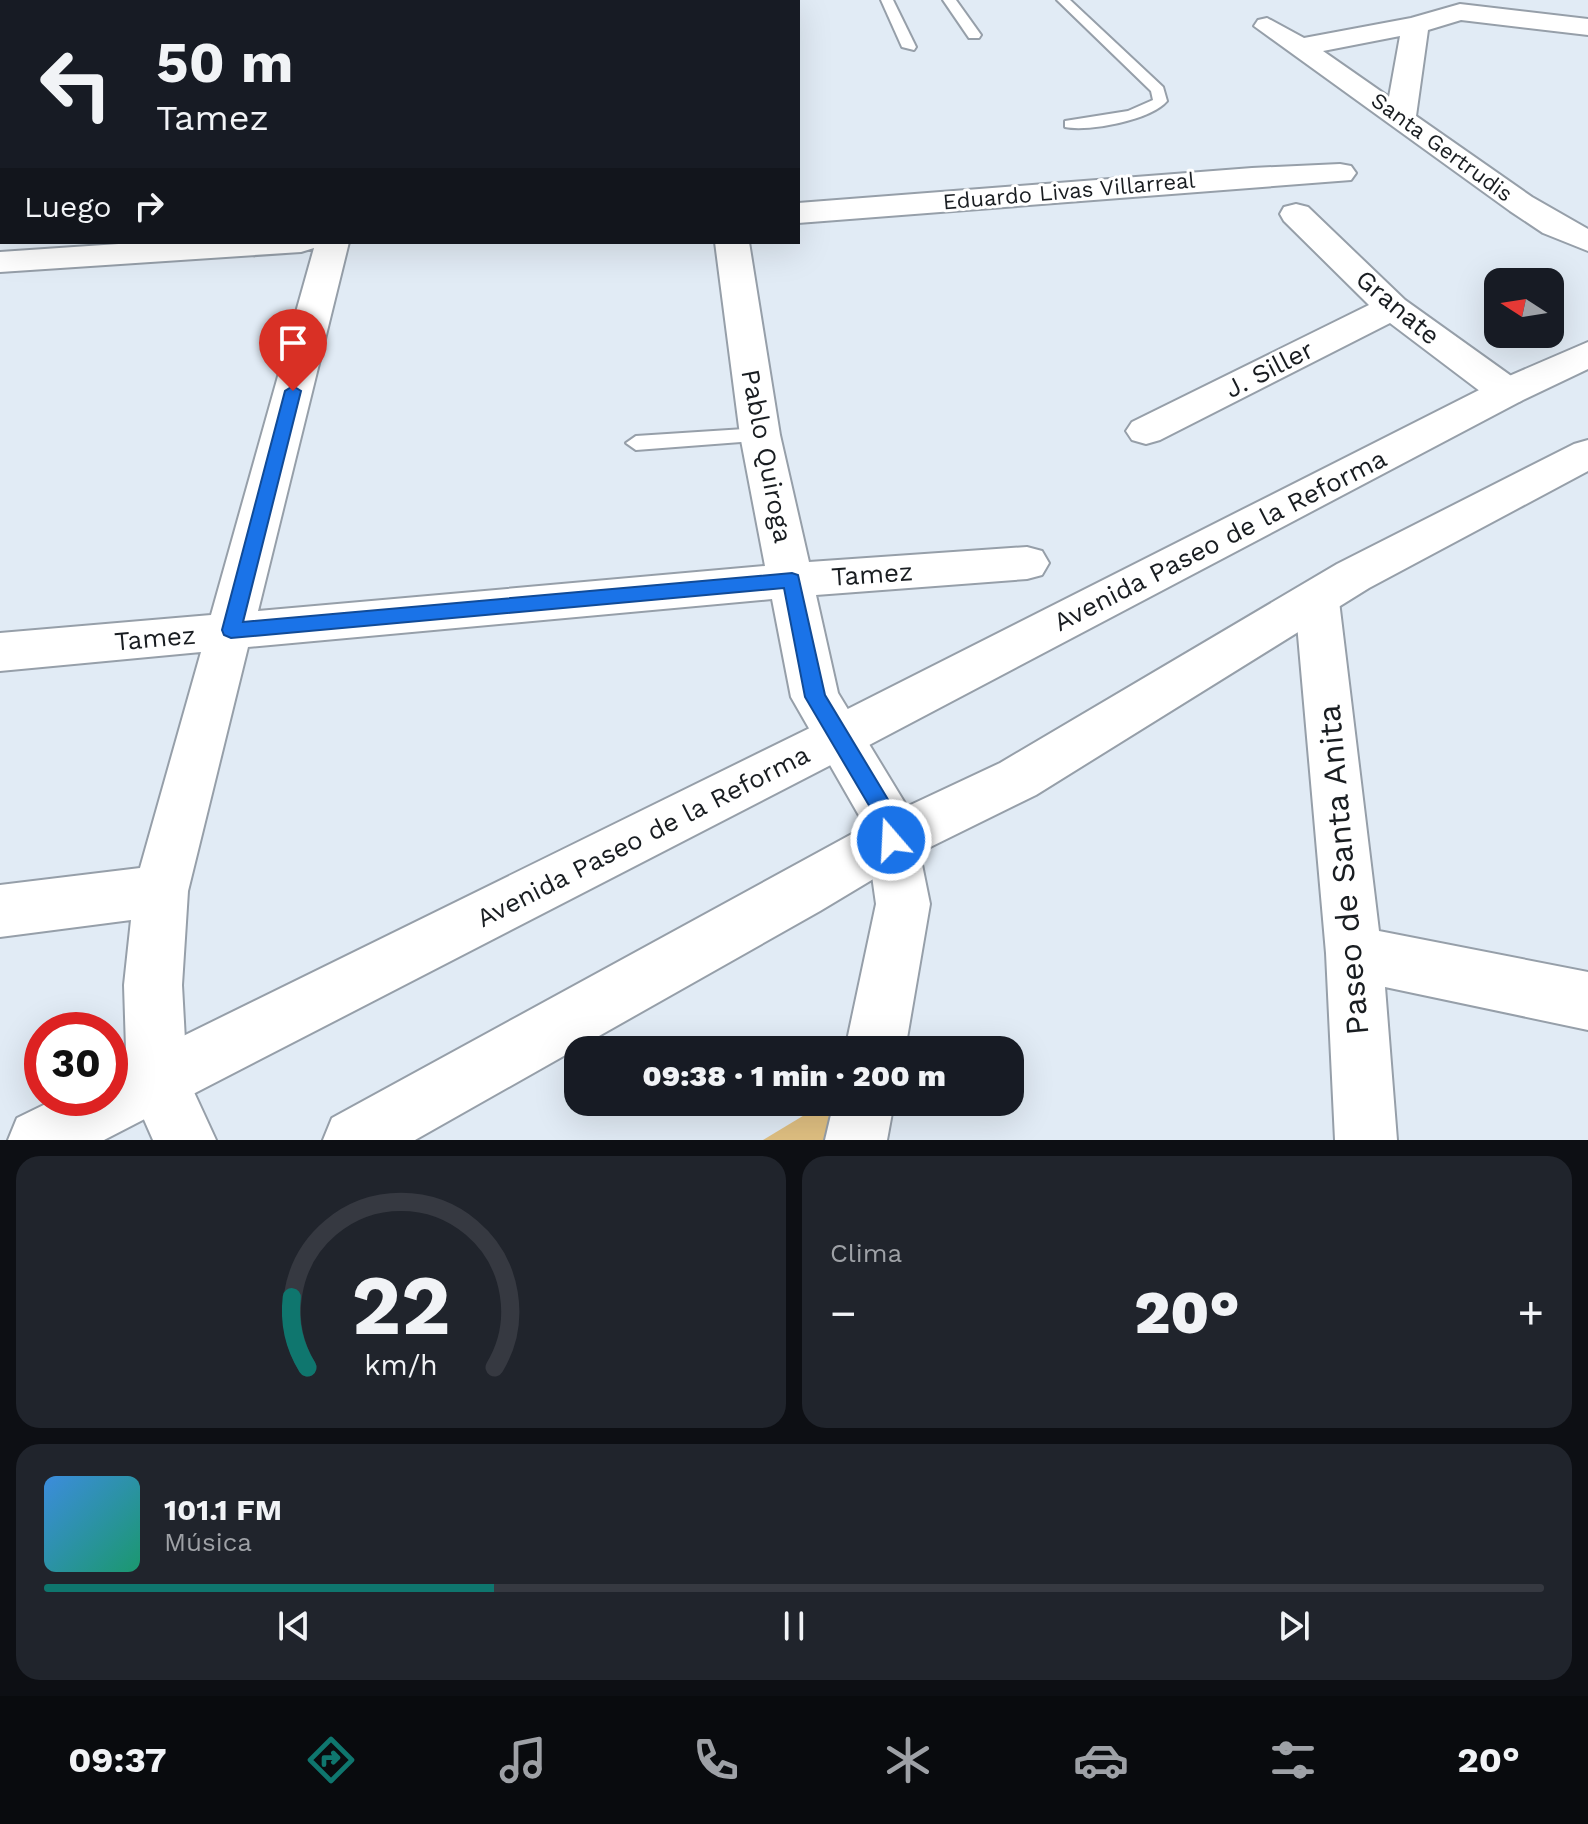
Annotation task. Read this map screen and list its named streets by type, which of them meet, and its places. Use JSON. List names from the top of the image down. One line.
{"streets":{"main road":["Santa Gertrudis","Eduardo Livas Villarreal","Granate","J. Siller","Pablo Quiroga","Avenida Paseo de la Reforma","Tamez","Paseo de Santa Anita"]},"crossings":[["Granate","J. Siller"],["Granate","Avenida Paseo de la Reforma"],["Pablo Quiroga","Avenida Paseo de la Reforma"],["Pablo Quiroga","Tamez"]],"north":"left","page":{"turn":["50 m","Tamez"],"then":"Luego","limit":"30","trip":"09:38 · 1 min · 200 m","tile":"Clima","heat":["−","20°","+"],"song":["101.1 FM","Música"],"tabs":["09:37","20°"],"gauge":["22","km/h"]}}
